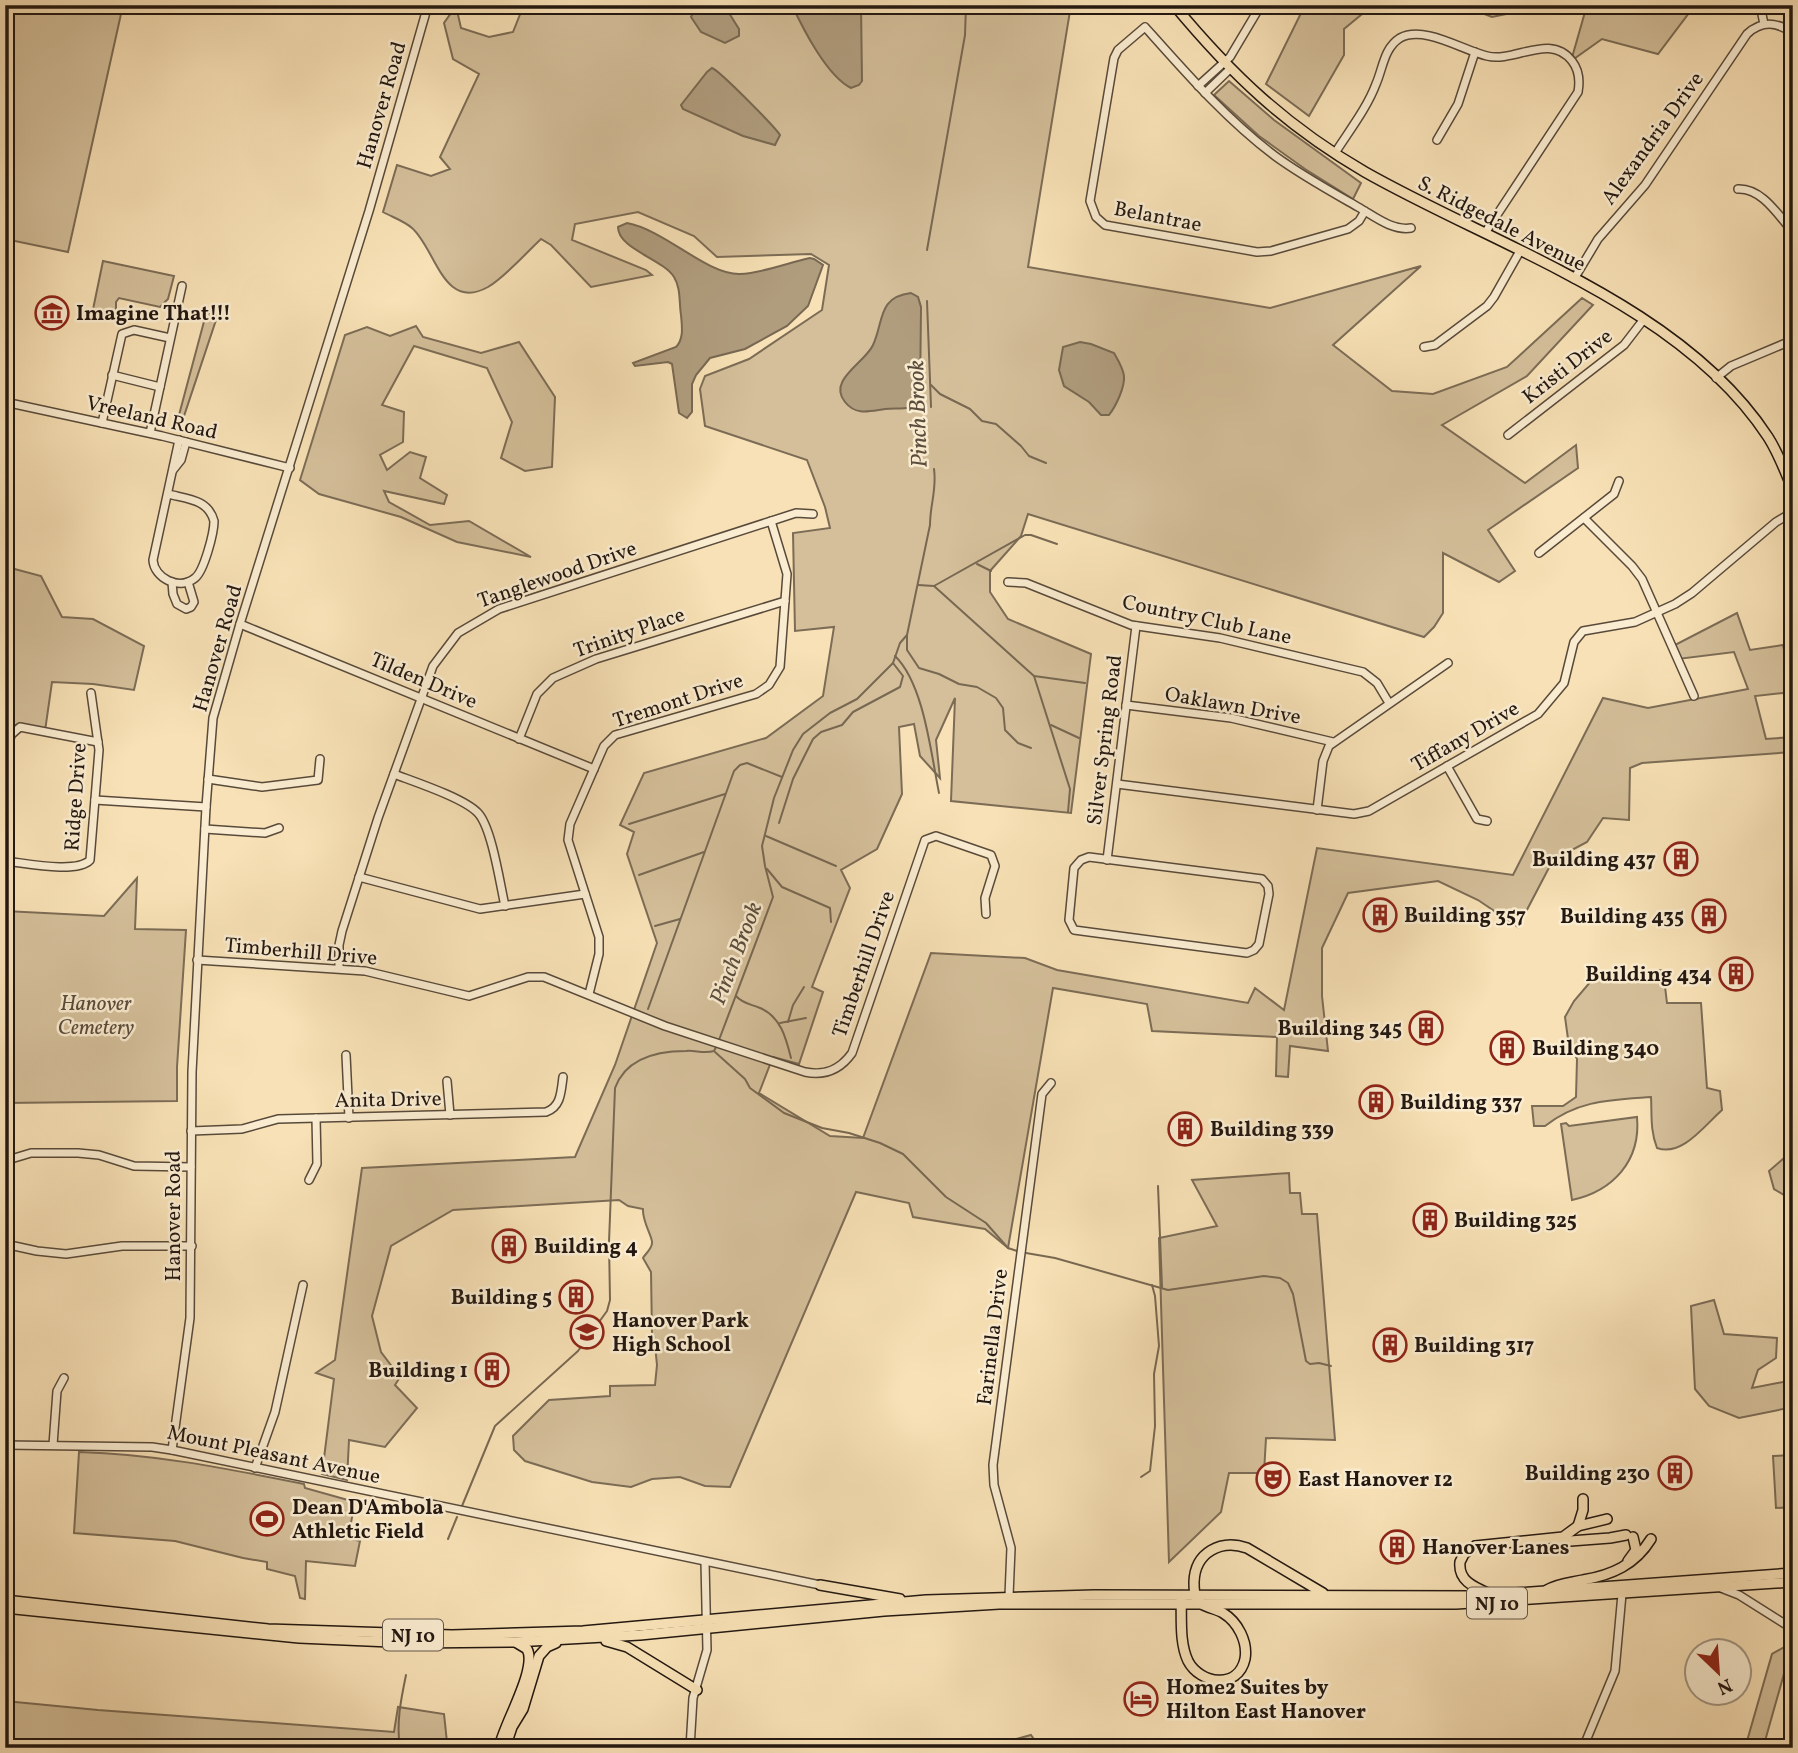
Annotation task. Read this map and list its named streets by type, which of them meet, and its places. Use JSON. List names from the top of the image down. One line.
{"streets":{"main road":["S. Ridgedale Avenue","NJ 10"],"street":["Hanover Road","Alexandria Drive","Belantrae","Kristi Drive","Vreeland Road","Tanglewood Drive","Country Club Lane","Trinity Place","Tilden Drive","Tremont Drive","Oaklawn Drive","Tiffany Drive","Silver Spring Road","Ridge Drive","Timberhill Drive","Anita Drive","Farinella Drive","Mount Pleasant Avenue"]},"crossings":[["Hanover Road","Vreeland Road"],["Hanover Road","Tilden Drive"],["Hanover Road","Timberhill Drive"],["Hanover Road","Anita Drive"],["Hanover Road","Mount Pleasant Avenue"],["Alexandria Drive","S. Ridgedale Avenue"],["S. Ridgedale Avenue","Kristi Drive"],["Tanglewood Drive","Tilden Drive"],["Tanglewood Drive","Tremont Drive"],["Tanglewood Drive","Timberhill Drive"],["Country Club Lane","Silver Spring Road"],["Trinity Place","Tilden Drive"],["Trinity Place","Tremont Drive"],["Tilden Drive","Tremont Drive"],["Tremont Drive","Timberhill Drive"],["Oaklawn Drive","Silver Spring Road"],["Tiffany Drive","Silver Spring Road"],["Farinella Drive","NJ 10"]],"water":["Pinch Brook"],"parks":["Hanover Cemetery"],"places":{"museum":["Imagine That!!!"],"building":["Building 437","Building 357","Building 435","Building 434","Building 345","Building 340","Building 337","Building 339","Building 325","Building 4","Building 5","Building 317","Building 1","Building 230","Hanover Lanes"],"school or university":["Hanover Park High School"],"theatre":["East Hanover 12"],"sports":["Dean D'Ambola Athletic Field"],"hotel":["Home2 Suites by Hilton East Hanover"]},"north":"bottom right"}
